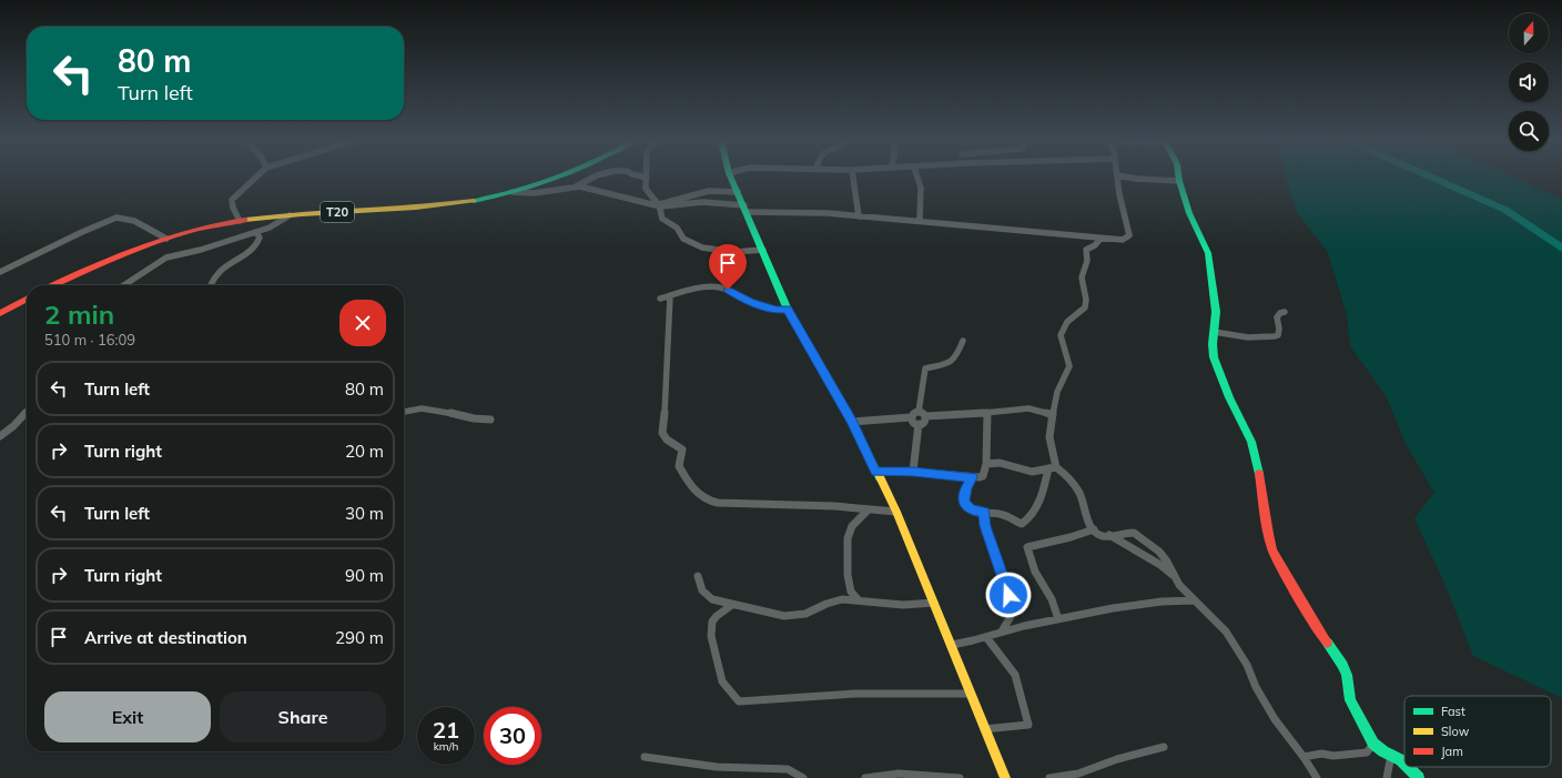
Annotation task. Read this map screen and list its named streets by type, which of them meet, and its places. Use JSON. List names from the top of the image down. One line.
{"streets":{"street":["T20"]},"legend":["Fast","Slow","Jam"],"north":"top","page":{"turn":["80 m","Turn left"],"heading":["2 min","510 m · 16:09"],"list":[{"name":"Turn left","value":"80 m"},{"name":"Turn right","value":"20 m"},{"name":"Turn left","value":"30 m"},{"name":"Turn right","value":"90 m"},{"name":"Arrive at destination","value":"290 m"}],"buttons":["Exit","Share"],"speed":"21 km/h","limit":"30"}}
